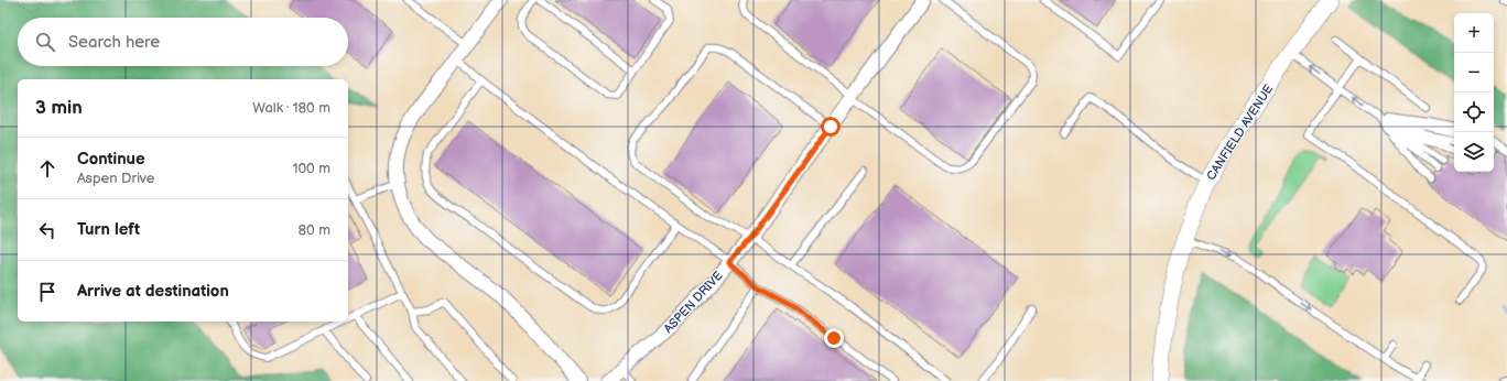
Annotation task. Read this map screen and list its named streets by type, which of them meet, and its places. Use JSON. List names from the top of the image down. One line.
{"streets":{"street":["CANFIELD AVENUE","ASPEN DRIVE"]},"page":{"map_buttons":["+","−"],"search":"Search here","heading":["3 min","Walk · 180 m"],"list":[["Continue","Aspen Drive","100 m"],["Turn left","80 m"],"Arrive at destination"]}}
